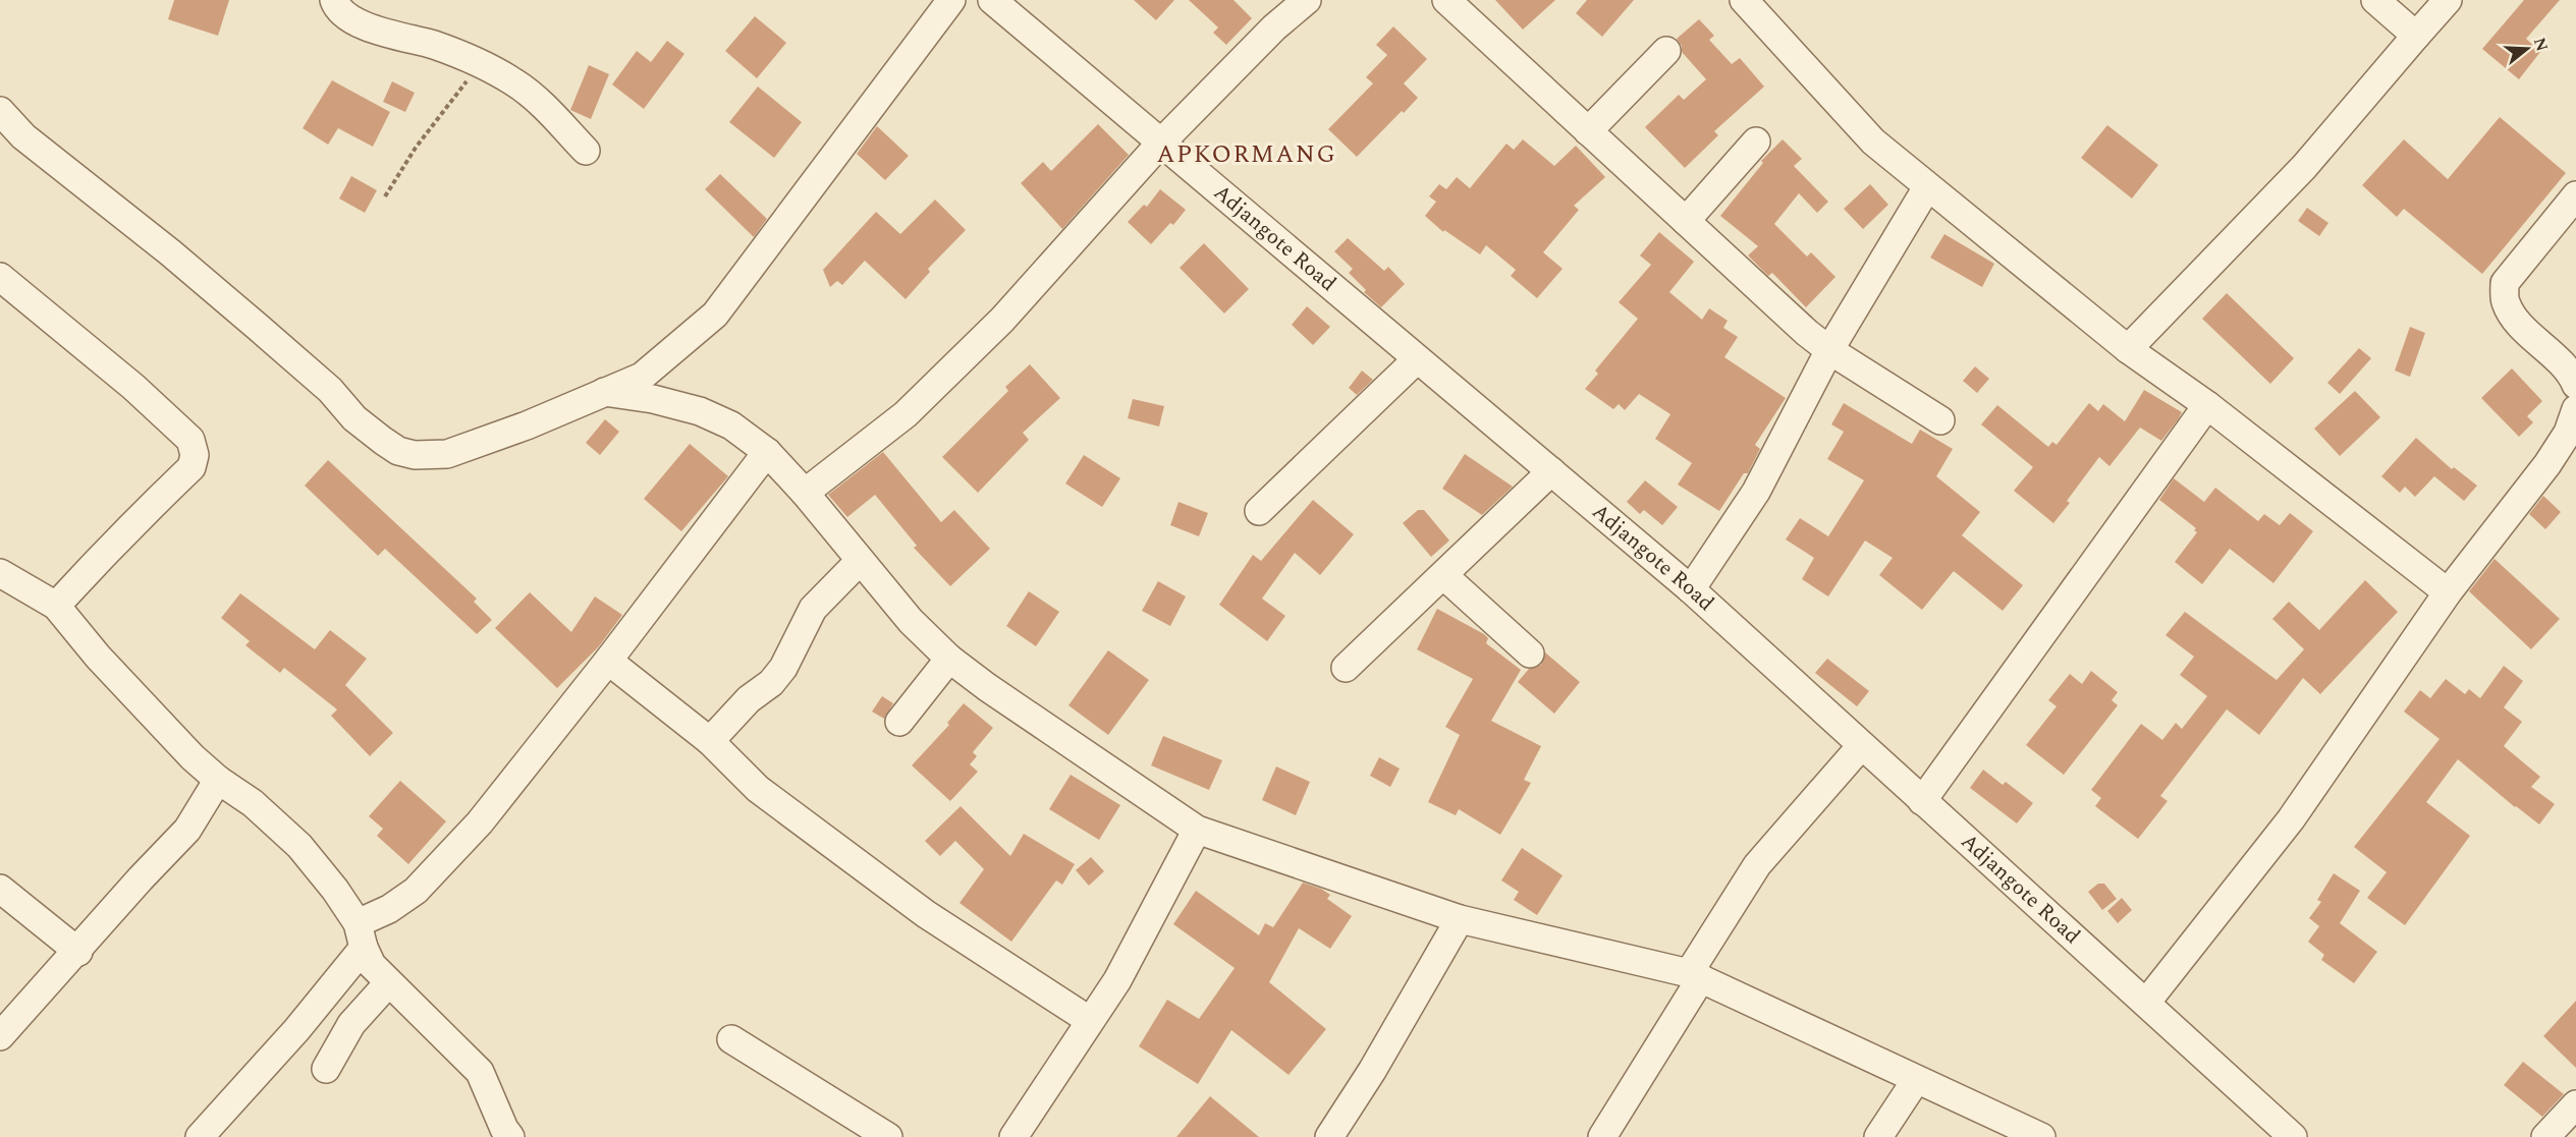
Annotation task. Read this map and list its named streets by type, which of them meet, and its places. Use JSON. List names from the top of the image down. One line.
{"streets":{"street":["Adjangote Road"]},"districts":["APKORMANG"],"north":"right"}
